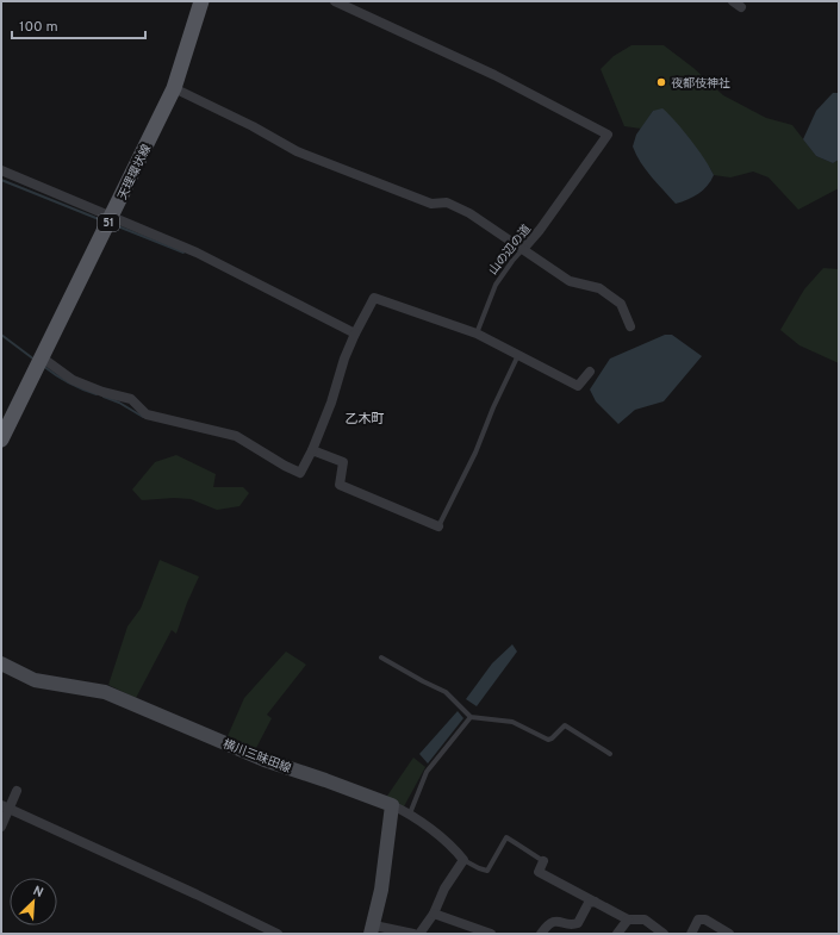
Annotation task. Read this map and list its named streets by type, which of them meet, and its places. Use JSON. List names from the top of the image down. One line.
{"streets":{"main road":["天理環状線","51","横川三昧田線"],"street":["山の辺の道"]},"districts":["乙木町"],"places":["夜都伎神社"],"scale_bar":"100 m","north":"top right"}
